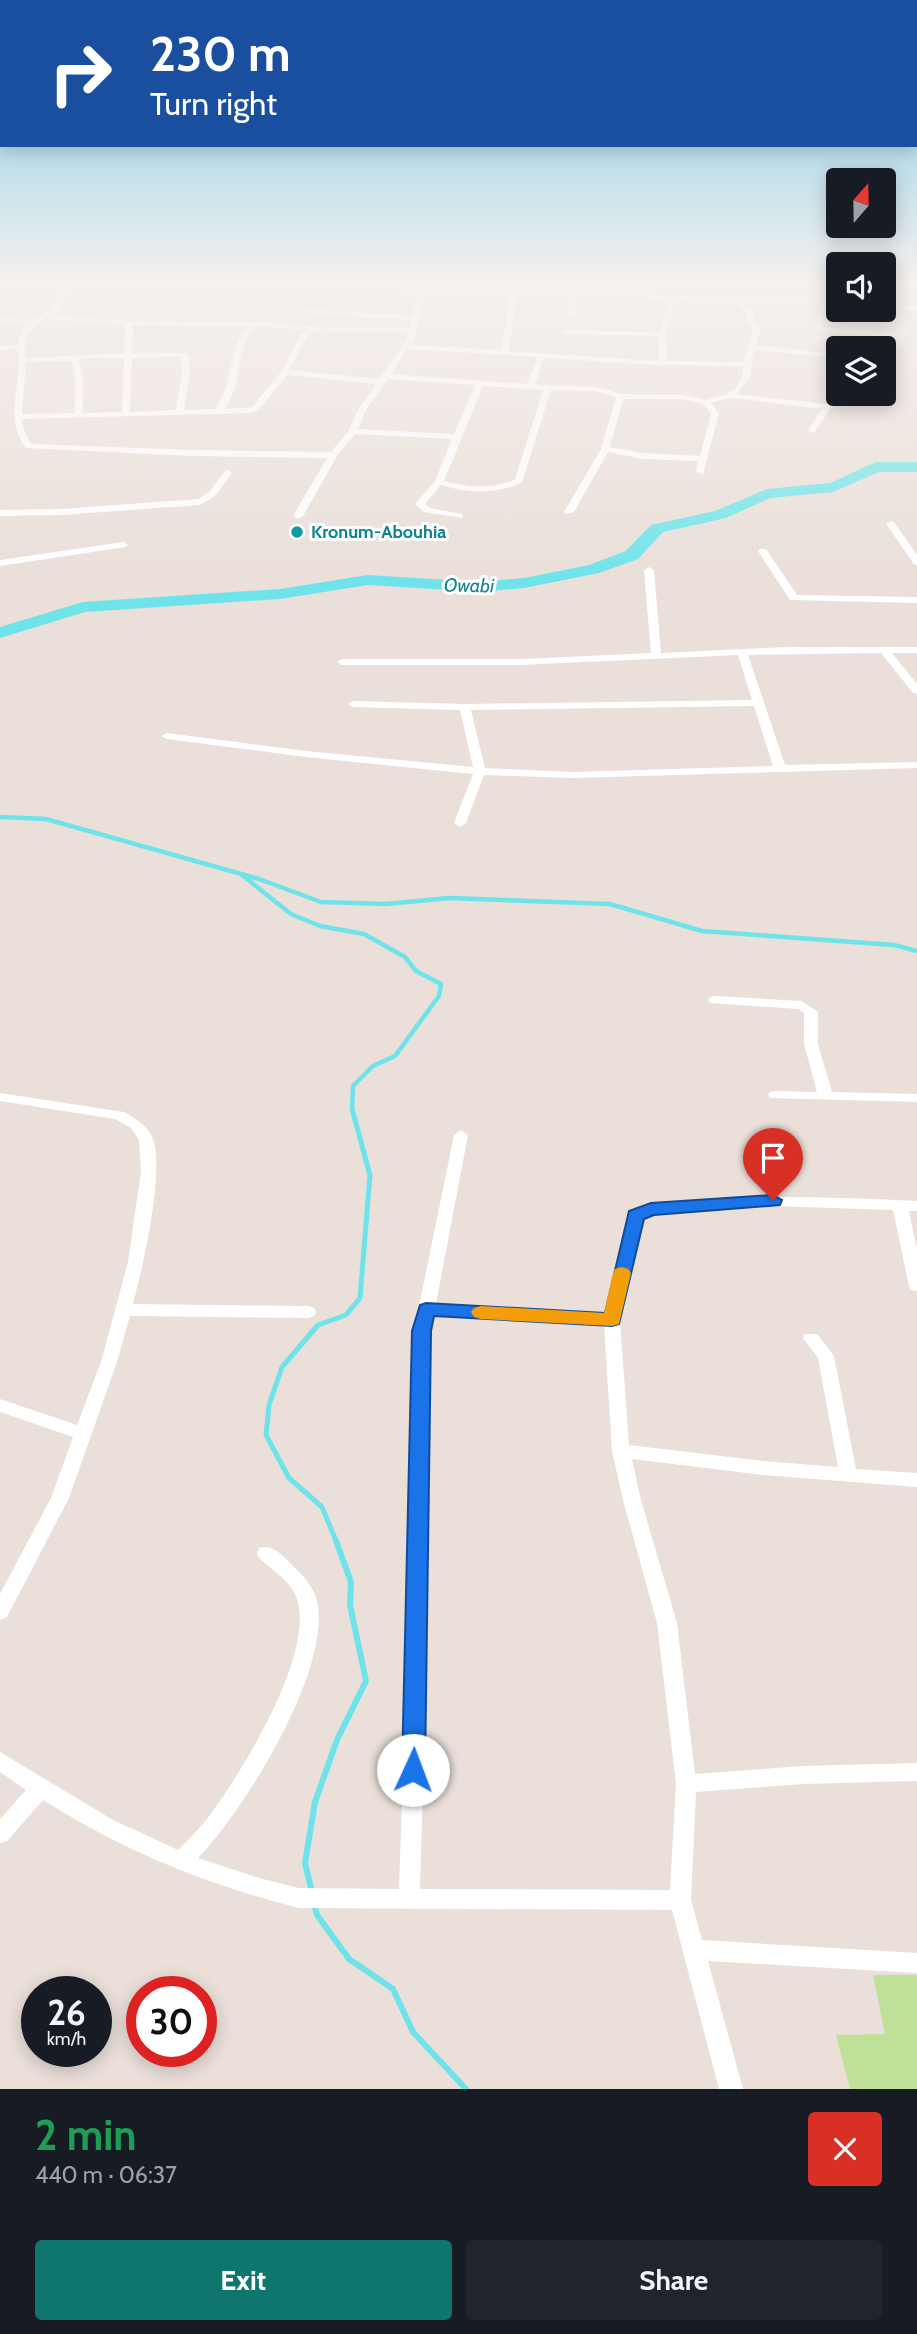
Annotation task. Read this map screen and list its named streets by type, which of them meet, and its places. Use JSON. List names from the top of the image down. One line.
{"water":["Owabi"],"places":["Kronum-Abouhia"],"north":"top","page":{"turn":["230 m","Turn right"],"speed":"26 km/h","limit":"30","heading":["2 min","440 m · 06:37"],"buttons":["Exit","Share"]}}
